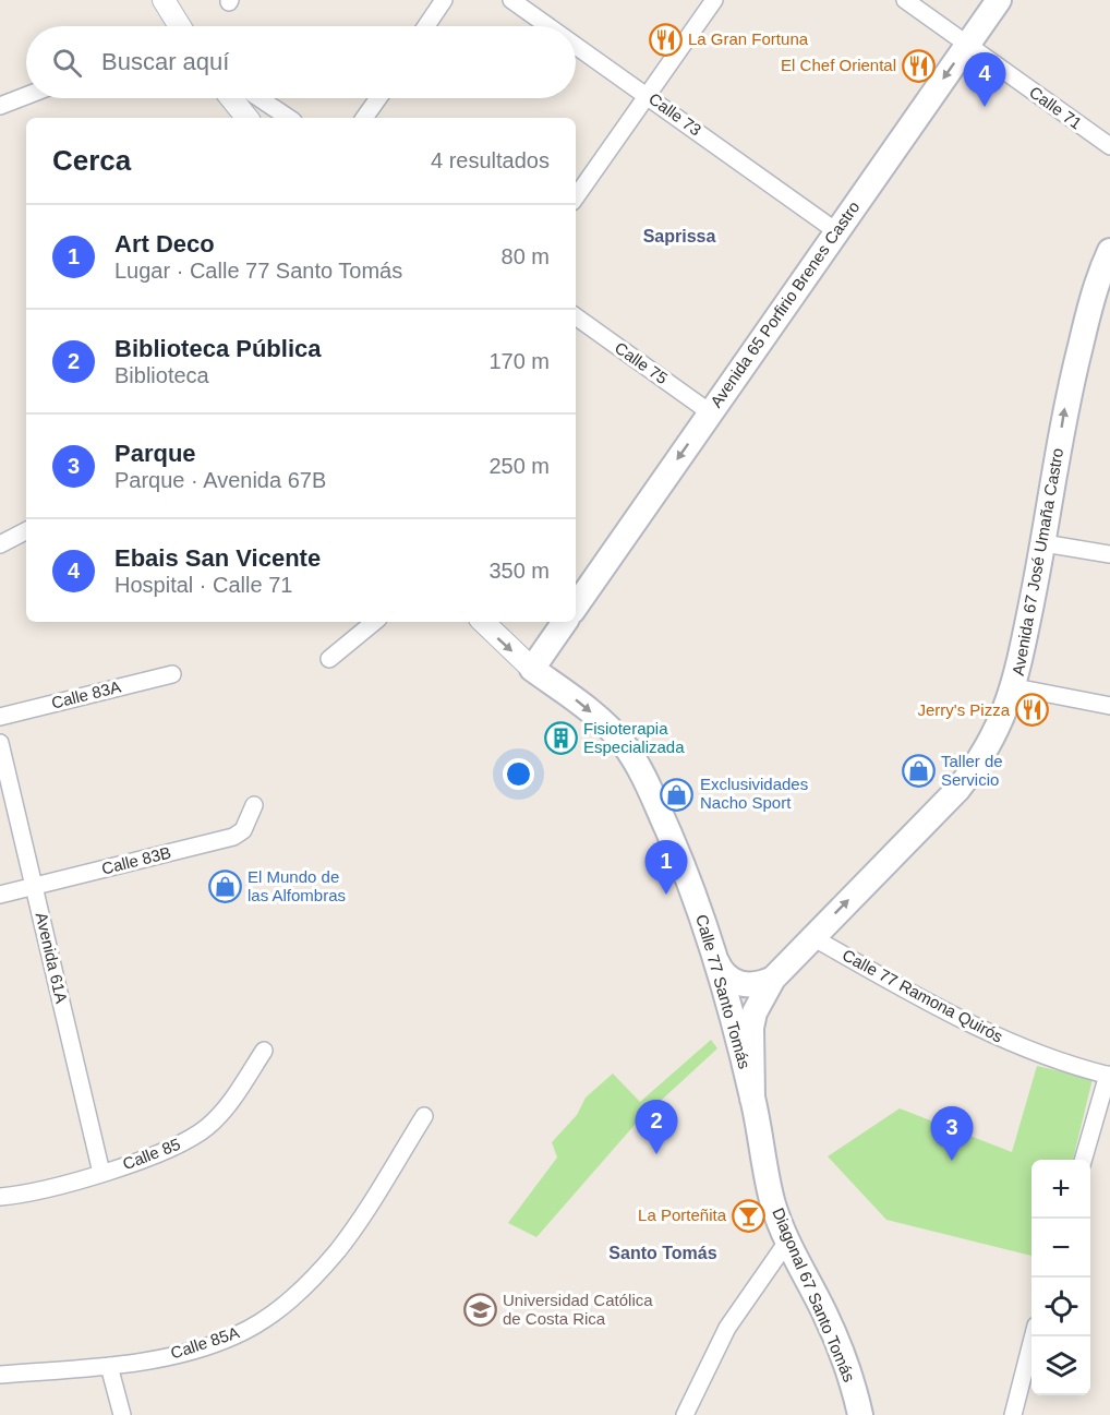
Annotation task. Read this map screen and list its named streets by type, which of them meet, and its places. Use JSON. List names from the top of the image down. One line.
{"streets":{"main road":["Avenida 65 Porfirio Brenes Castro","Avenida 67 José Umaña Castro","Calle 77 Santo Tomás","Diagonal 67 Santo Tomás"],"street":["Calle 71","Calle 73","Calle 75","Calle 83A","Calle 83B","Avenida 61A","Calle 77 Ramona Quirós","Calle 85","Calle 85A"]},"crossings":[["Calle 71","Avenida 65 Porfirio Brenes Castro"],["Calle 73","Avenida 65 Porfirio Brenes Castro"],["Avenida 65 Porfirio Brenes Castro","Calle 75"],["Avenida 67 José Umaña Castro","Calle 77 Santo Tomás"],["Avenida 67 José Umaña Castro","Calle 77 Ramona Quirós"],["Avenida 67 José Umaña Castro","Diagonal 67 Santo Tomás"],["Calle 83B","Avenida 61A"],["Avenida 61A","Calle 85"],["Calle 77 Santo Tomás","Diagonal 67 Santo Tomás"]],"one_way":["Avenida 65 Porfirio Brenes Castro","Avenida 67 José Umaña Castro","Calle 77 Santo Tomás"],"districts":["Saprissa","Santo Tomás"],"places":{"restaurant":["La Gran Fortuna","El Chef Oriental","Jerry's Pizza"],"building":["Fisioterapia Especializada"],"shop":["Taller de Servicio","Exclusividades Nacho Sport","El Mundo de las Alfombras"],"bar":["La Porteñita"],"school or university":["Universidad Católica de Costa Rica"]},"page":{"search":"Buscar aquí","pins":["4","1","2","3"],"heading":["Cerca","4 resultados"],"list":[{"mark":"1","name":"Art Deco","note":"Lugar · Calle 77 Santo Tomás","value":"80 m"},{"mark":"2","name":"Biblioteca Pública","note":"Biblioteca","value":"170 m"},{"mark":"3","name":"Parque","note":"Parque · Avenida 67B","value":"250 m"},{"mark":"4","name":"Ebais San Vicente","note":"Hospital · Calle 71","value":"350 m"}],"map_buttons":["+","−"]}}
